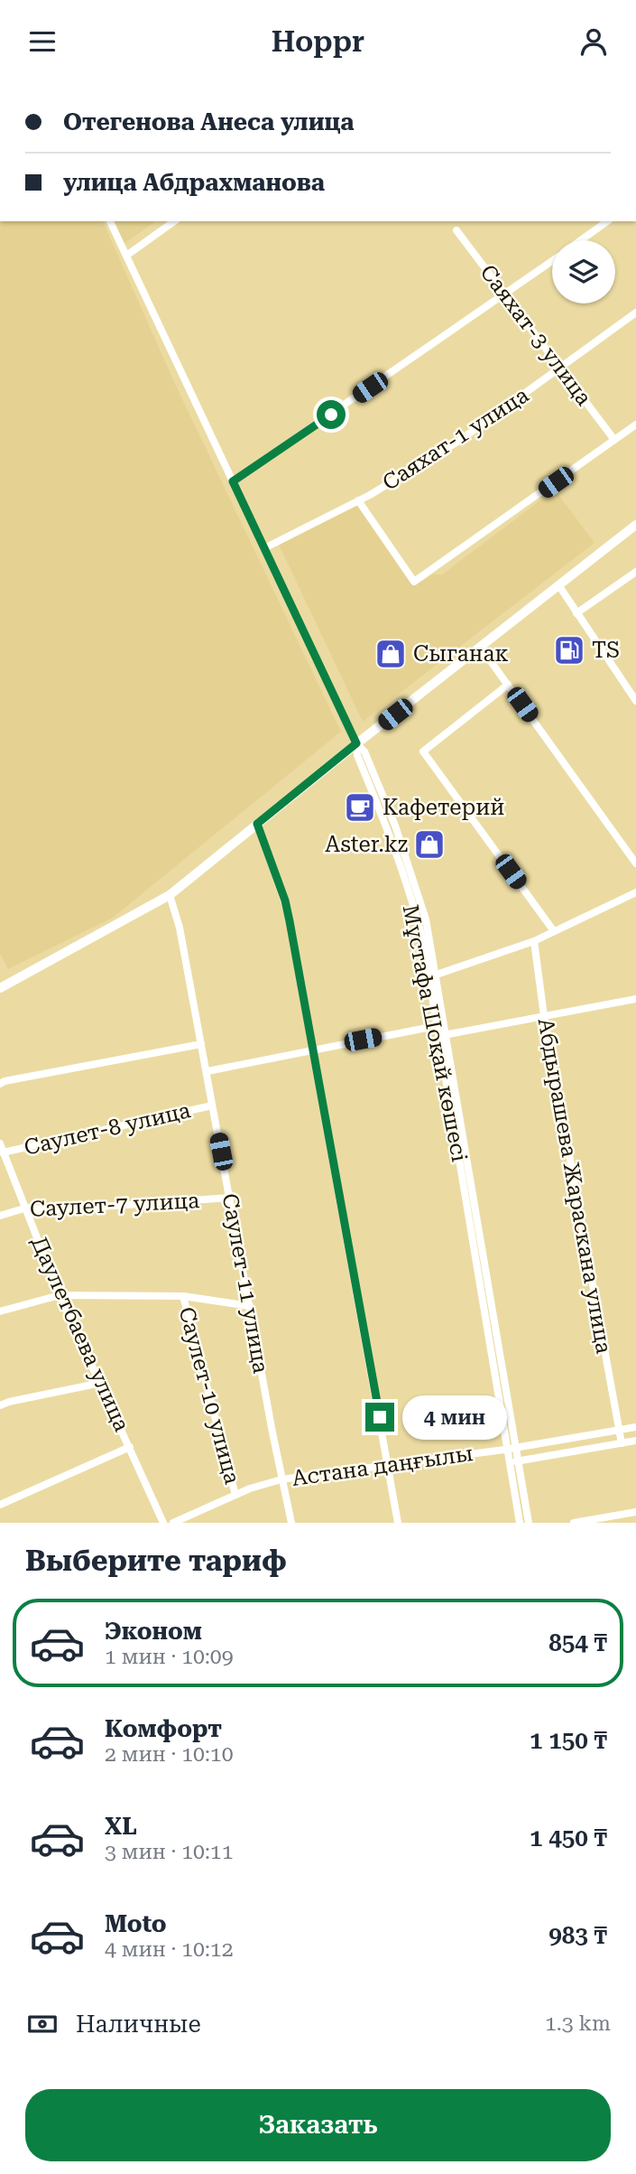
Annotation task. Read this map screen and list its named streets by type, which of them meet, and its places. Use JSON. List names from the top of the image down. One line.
{"streets":{"street":["Саяхат-3 улица","Саяхат-1 улица","Мұстафа Шоқай көшесі","Саулет-8 улица","Абдырашева Жараскана улица","Саулет-7 улица","Саулет-11 улица","Даулетбаева улица","Саулет-10 улица","Астана даңғылы"]},"crossings":[["Саяхат-3 улица","Саяхат-1 улица"],["Мұстафа Шоқай көшесі","Астана даңғылы"],["Саулет-8 улица","Саулет-11 улица"],["Саулет-8 улица","Даулетбаева улица"],["Абдырашева Жараскана улица","Астана даңғылы"],["Саулет-7 улица","Саулет-11 улица"],["Саулет-7 улица","Даулетбаева улица"],["Саулет-11 улица","Астана даңғылы"],["Саулет-10 улица","Астана даңғылы"]],"places":{"fuel station":["TS"],"shop":["Сыганак","Aster.kz"],"cafe":["Кафетерий"]},"page":{"header":"Hoppr","banner":["Отегенова Анеса улица","улица Абдрахманова"],"bubble":"4 мин","heading":"Выберите тариф","list":[{"name":"Эконом","note":"1 мин · 10:09","value":"854 ₸"},{"name":"Комфорт","note":"2 мин · 10:10","value":"1 150 ₸"},{"name":"XL","note":"3 мин · 10:11","value":"1 450 ₸"},{"name":"Moto","note":"4 мин · 10:12","value":"983 ₸"}],"pay":["Наличные","1.3 km"],"buttons":"Заказать"}}
